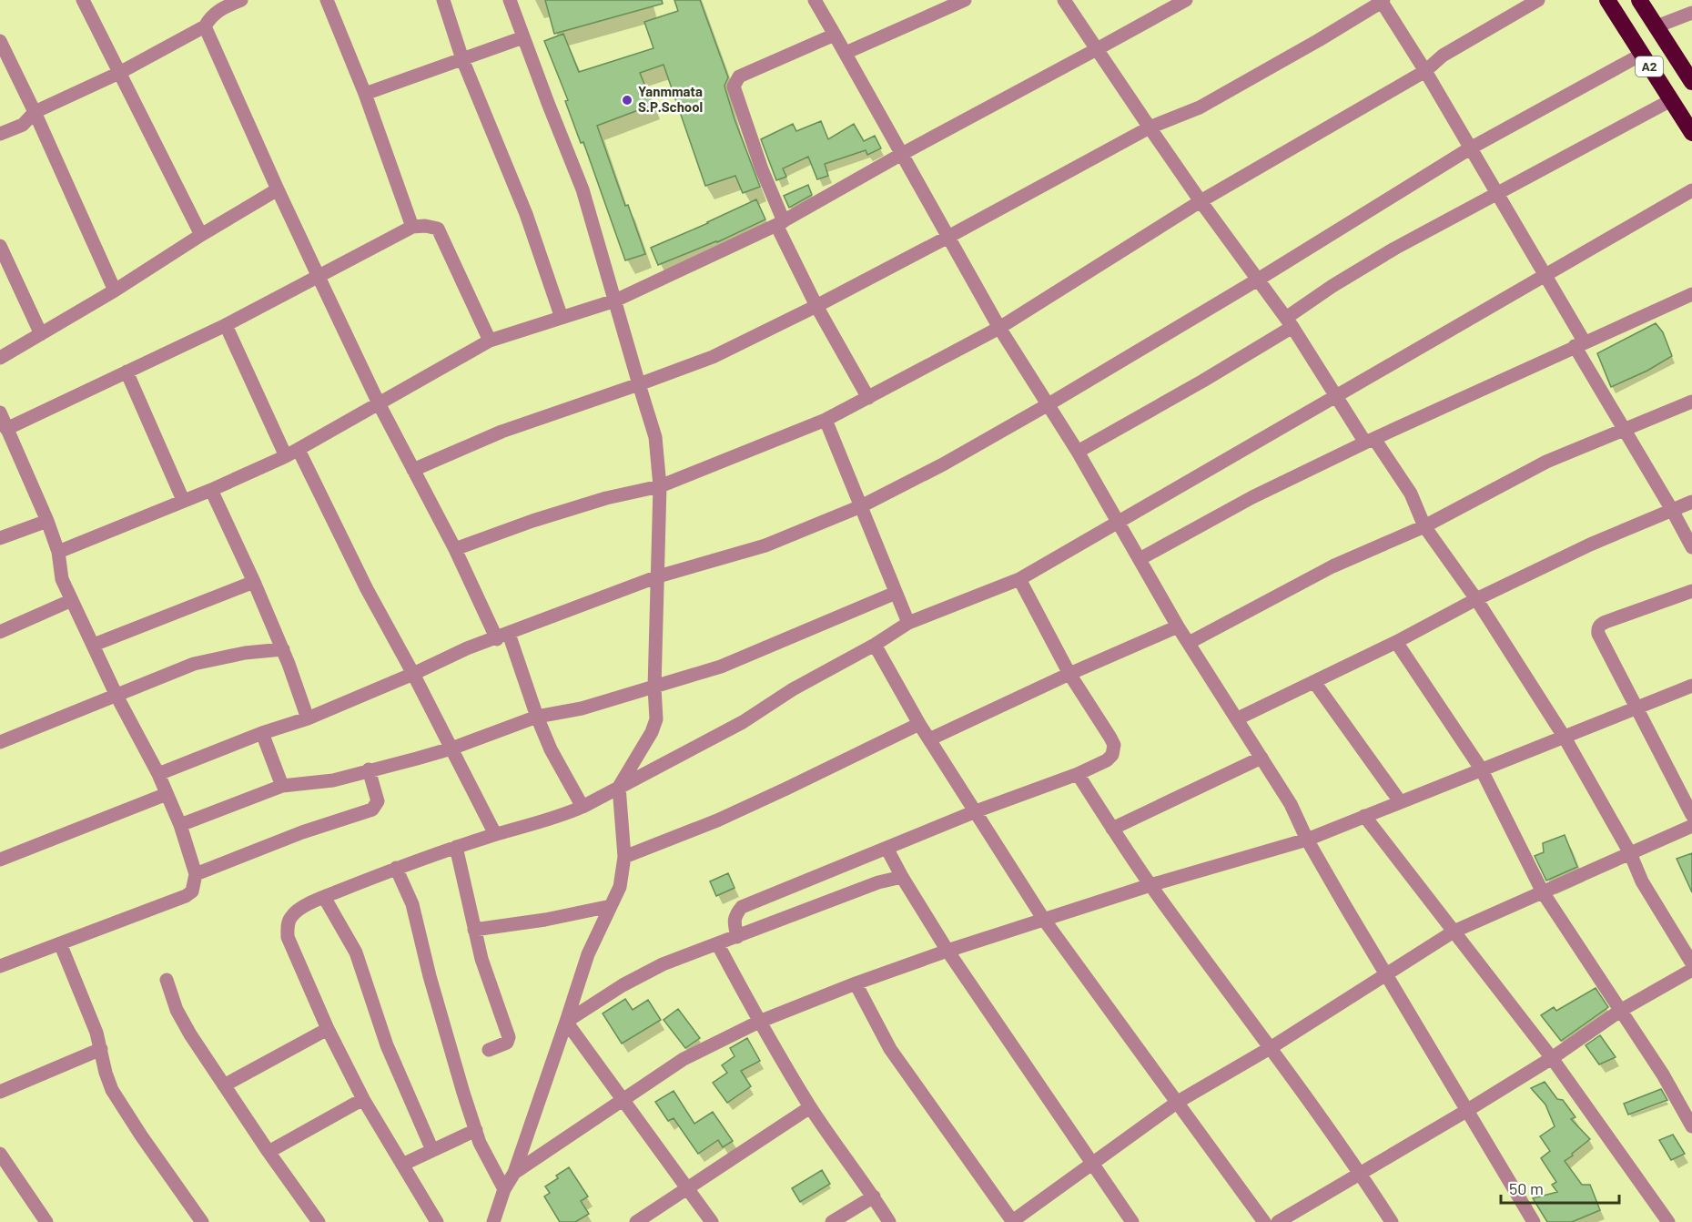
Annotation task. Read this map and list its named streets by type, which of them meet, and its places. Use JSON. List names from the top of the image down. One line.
{"streets":{"highway":["A2"]},"places":["Yanmmata S.P.School"],"scale_bar":"50 m"}
